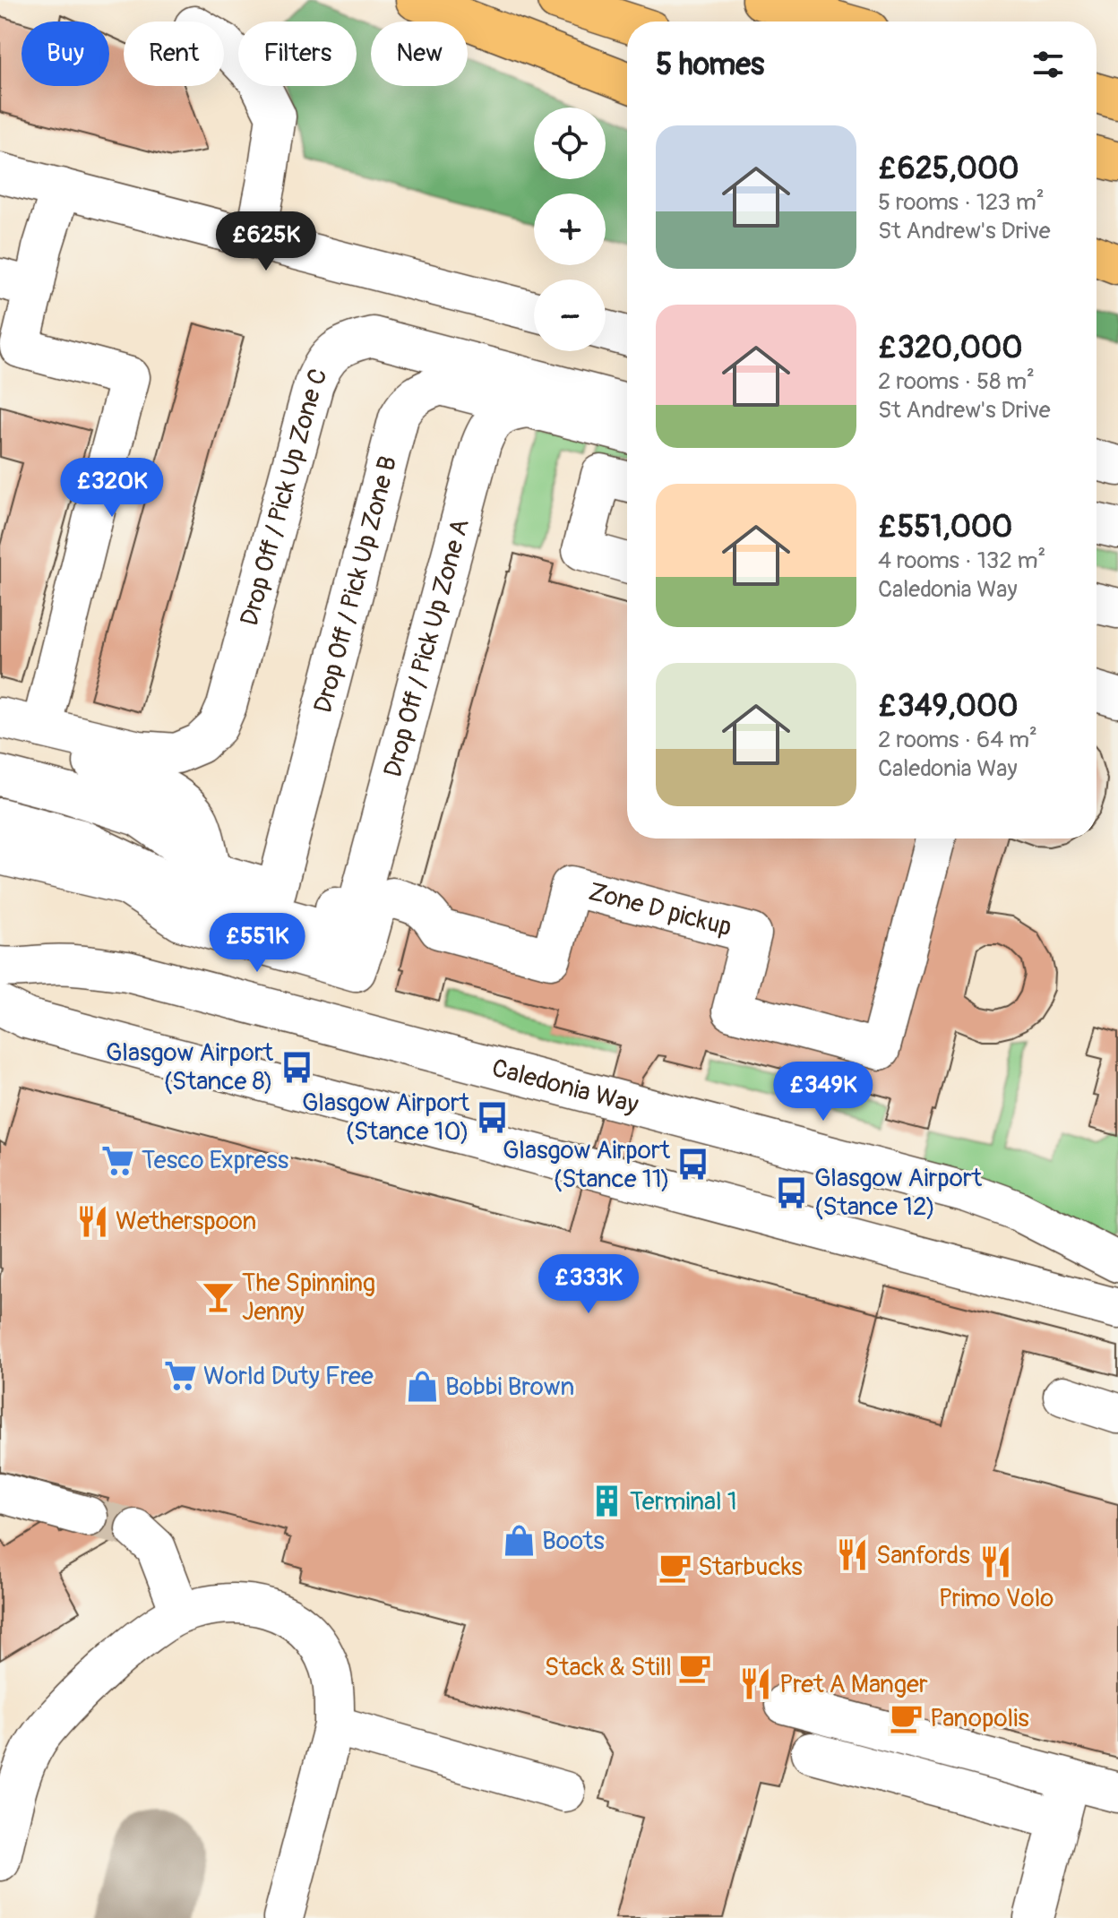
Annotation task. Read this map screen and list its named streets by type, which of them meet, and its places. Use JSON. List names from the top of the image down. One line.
{"streets":{"street":["Drop Off / Pick Up Zone C","Drop Off / Pick Up Zone B","Drop Off / Pick Up Zone A","Zone D pickup","Caledonia Way"]},"crossings":[["Drop Off / Pick Up Zone B","Drop Off / Pick Up Zone A"],["Drop Off / Pick Up Zone A","Zone D pickup"]],"places":{"bus stop":["Glasgow Airport (Stance 8)","Glasgow Airport (Stance 10)","Glasgow Airport (Stance 11)","Glasgow Airport (Stance 12)"],"supermarket":["Tesco Express","World Duty Free"],"restaurant":["Wetherspoon","Sanfords","Primo Volo","Pret A Manger"],"bar":["The Spinning Jenny"],"shop":["Bobbi Brown","Boots"],"building":["Terminal 1"],"cafe":["Starbucks","Stack & Still","Panopolis"]},"page":{"chip":["Buy","Rent","Filters","New"],"heading":"5 homes","map_buttons":["+","−"],"list":[{"name":"£625,000","note":"5 rooms · 123 m² · St Andrew's Drive"},{"name":"£320,000","note":"2 rooms · 58 m² · St Andrew's Drive"},{"name":"£551,000","note":"4 rooms · 132 m² · Caledonia Way"},{"name":"£349,000","note":"2 rooms · 64 m² · Caledonia Way"}],"price":["£625K","£320K","£551K","£349K","£333K"]}}
